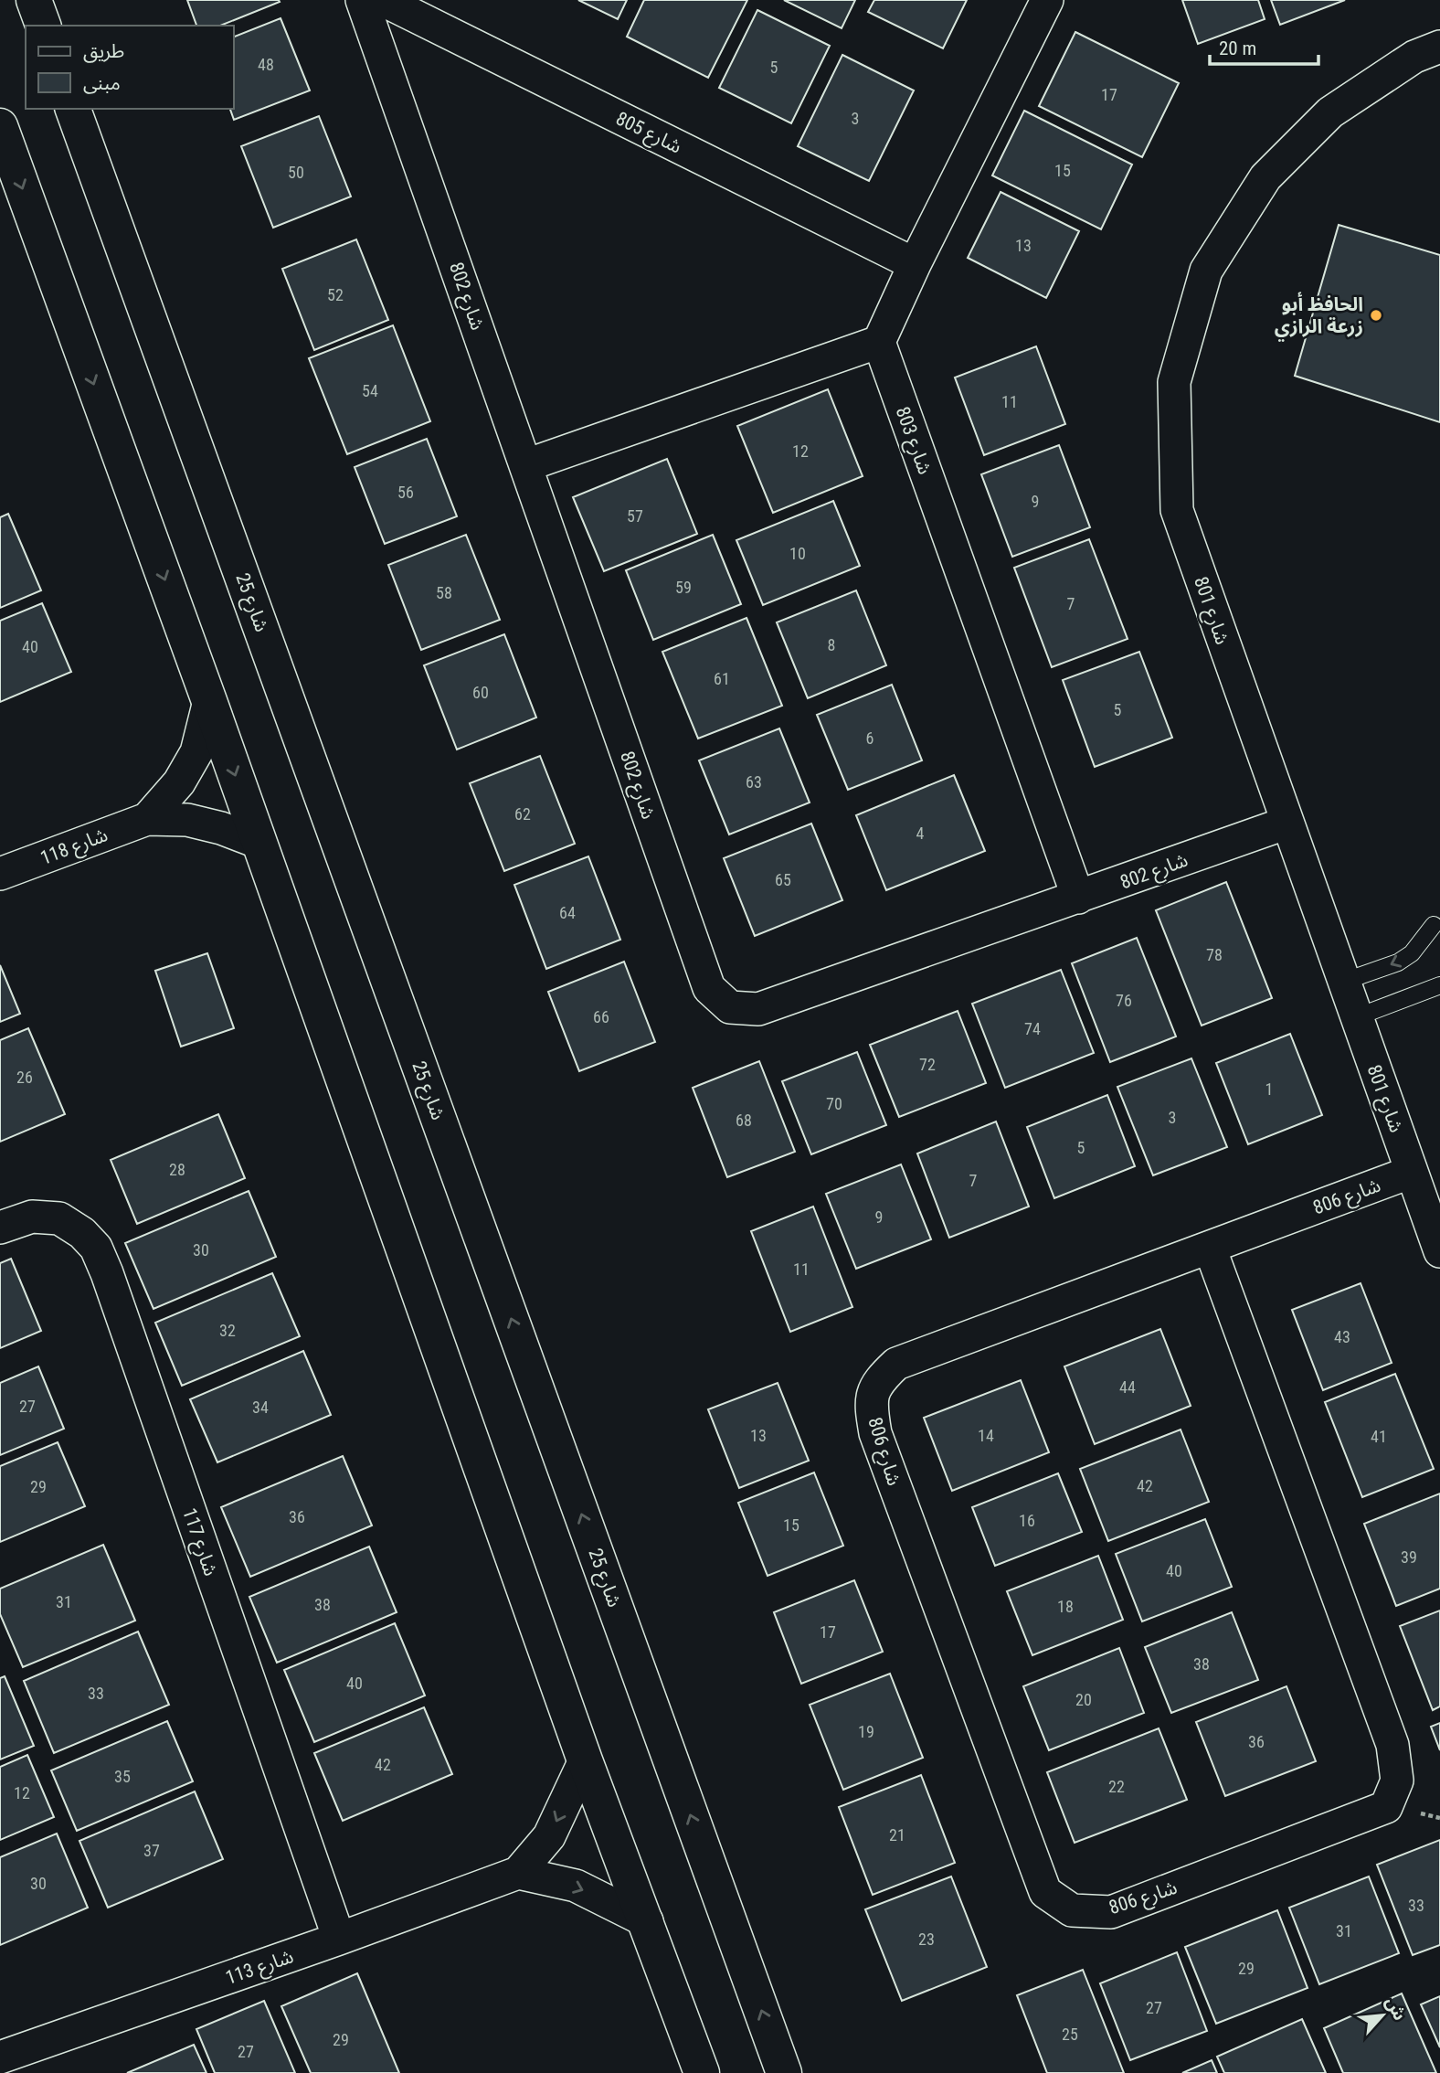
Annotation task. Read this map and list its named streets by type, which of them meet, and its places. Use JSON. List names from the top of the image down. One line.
{"streets":{"street":["شارع 805","شارع 802","شارع 803","شارع 25","شارع 801","شارع 118","شارع 806","شارع 117","شارع 113"]},"crossings":[["شارع 802","شارع 803"],["شارع 802","شارع 801"],["شارع 801","شارع 806"],["شارع 117","شارع 113"]],"places":["الحافظ أبو زرعة الرازي"],"house_numbers":["48","5","17","3","15","50","13","52","54","11","12","56","9","57","10","59","58","7","8","40","61","60","5","6","63","62","4","65","64","78","76","66","74","72","26","1","70","3","68","5","28","7","9","30","11","32","43","44","27","34","13","14","41","42","29","36","16","15","39","40","31","38","18","17","38","40","33","20","19","36","42","35","22","12","21","37","30","33","31","23","29","27","25","29","27"],"legend":["طريق","مبنى"],"scale_bar":"20 m","north":"top right"}
